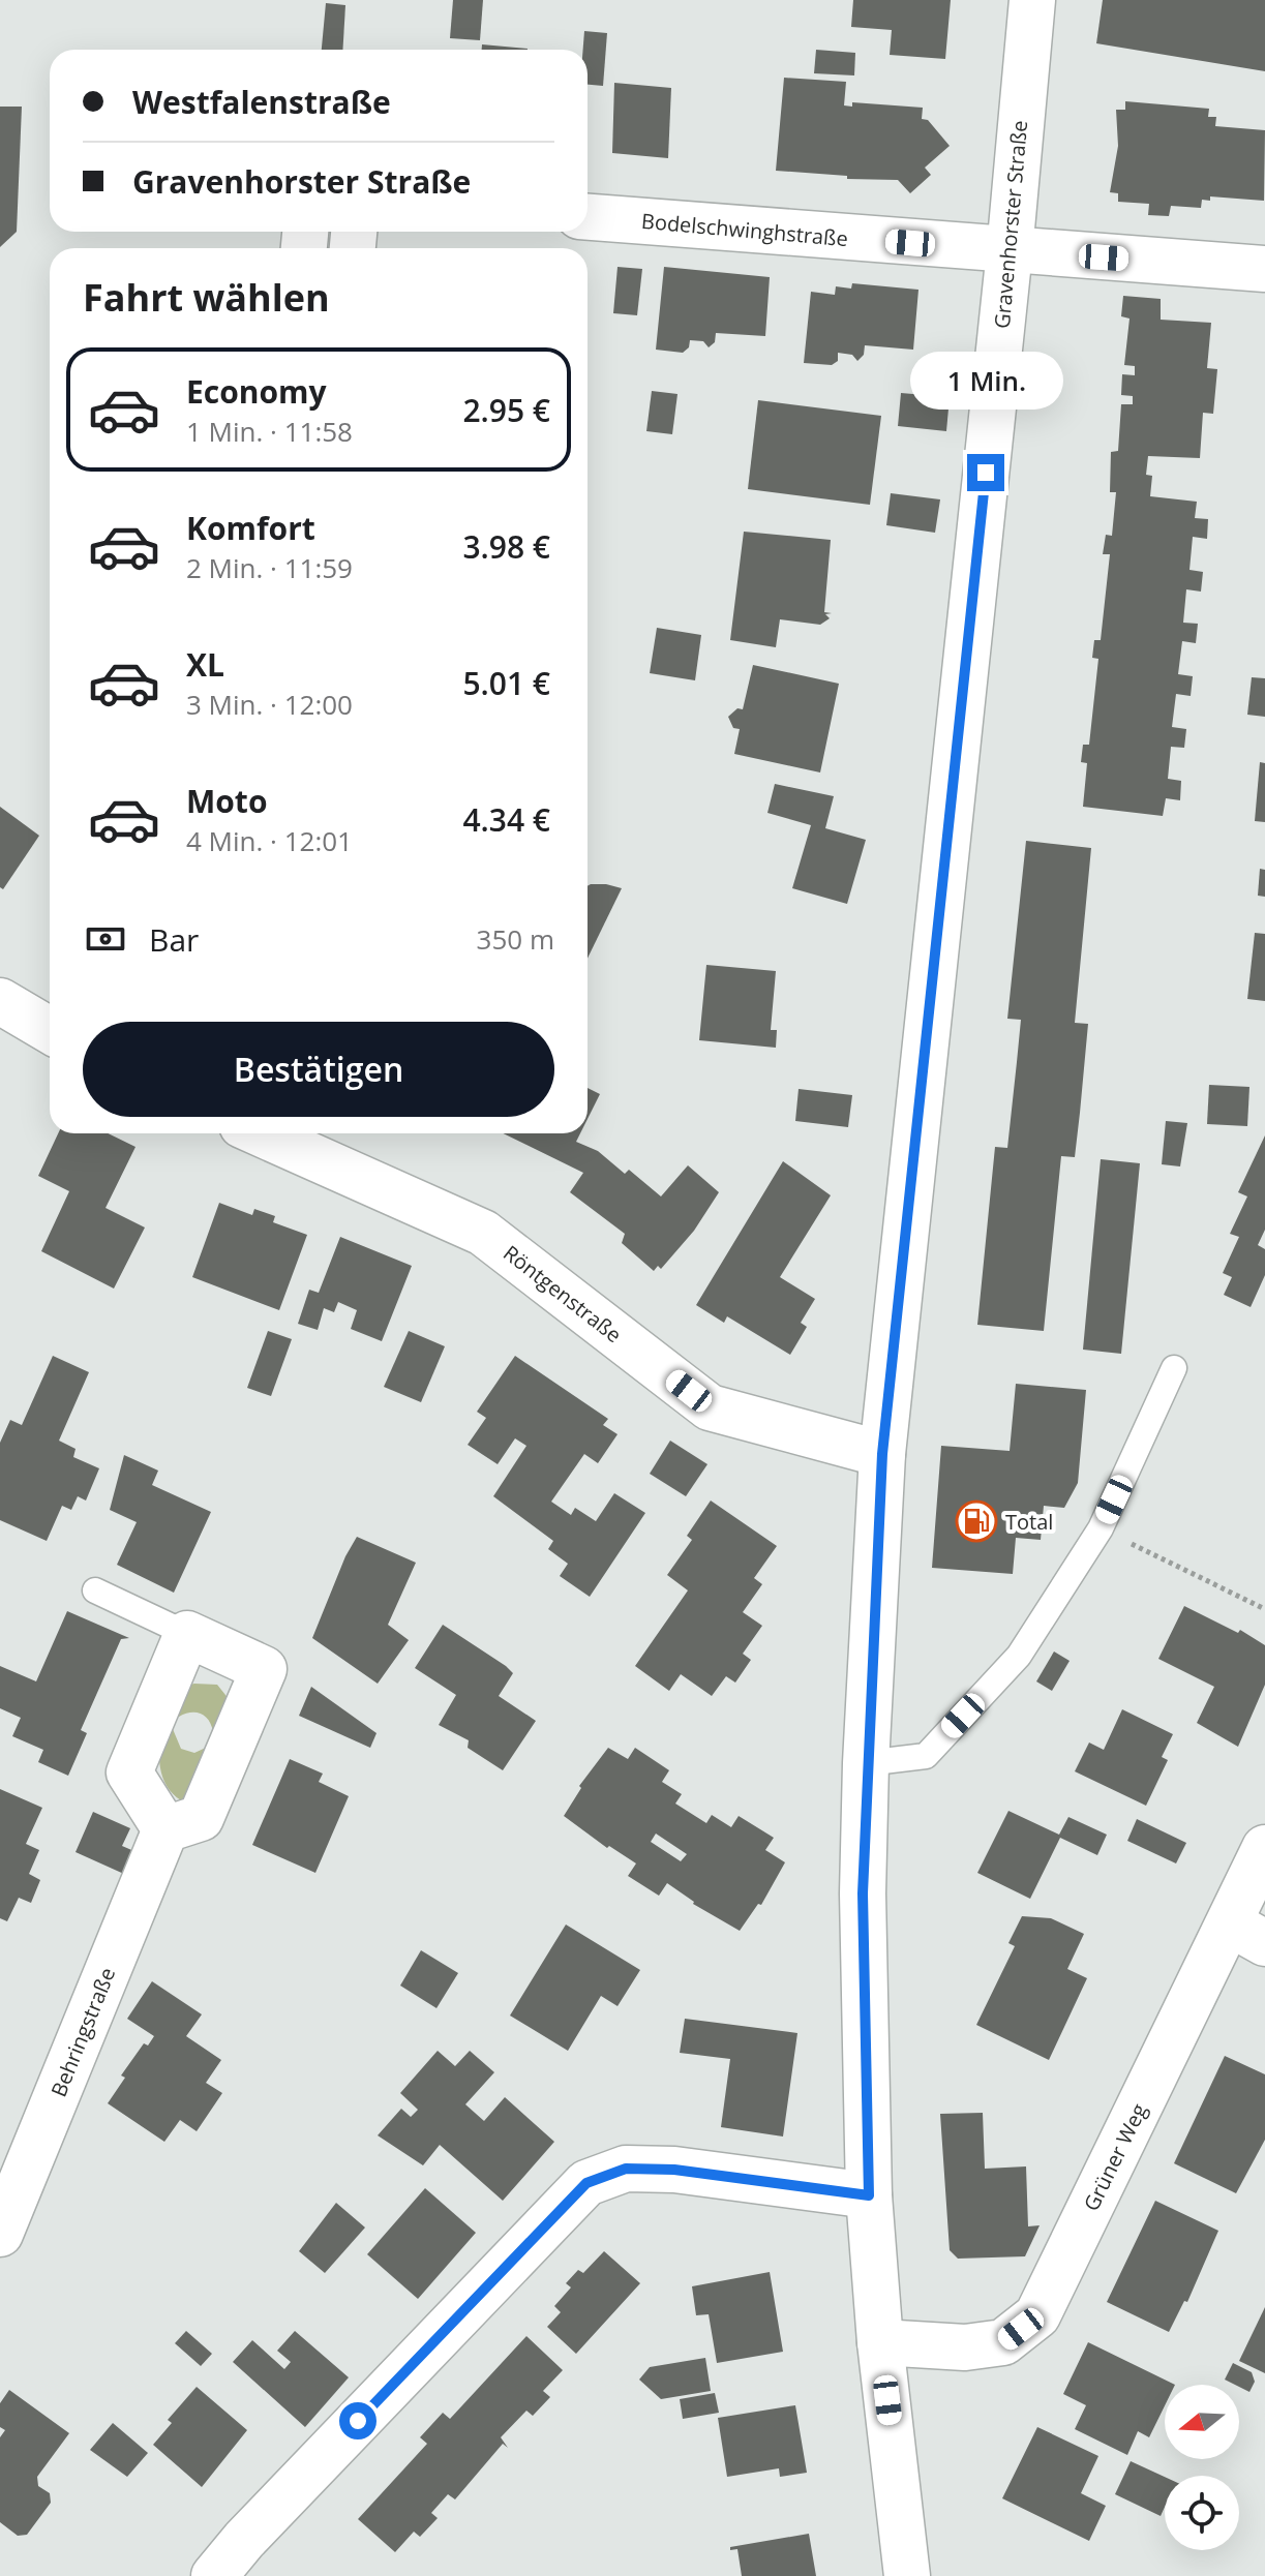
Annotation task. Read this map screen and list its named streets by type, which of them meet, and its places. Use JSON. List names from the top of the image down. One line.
{"streets":{"street":["Gravenhorster Straße","Bodelschwinghstraße","Röntgenstraße","Behringstraße","Grüner Weg"]},"crossings":[["Gravenhorster Straße","Bodelschwinghstraße"],["Gravenhorster Straße","Röntgenstraße"],["Gravenhorster Straße","Grüner Weg"]],"places":{"fuel station":["Total"]},"north":"left","page":{"banner":["Westfalenstraße","Gravenhorster Straße"],"heading":"Fahrt wählen","list":[{"name":"Economy","note":"1 Min. · 11:58","value":"2.95 €"},{"name":"Komfort","note":"2 Min. · 11:59","value":"3.98 €"},{"name":"XL","note":"3 Min. · 12:00","value":"5.01 €"},{"name":"Moto","note":"4 Min. · 12:01","value":"4.34 €"}],"bubble":"1 Min.","pay":["Bar","350 m"],"buttons":"Bestätigen"}}
